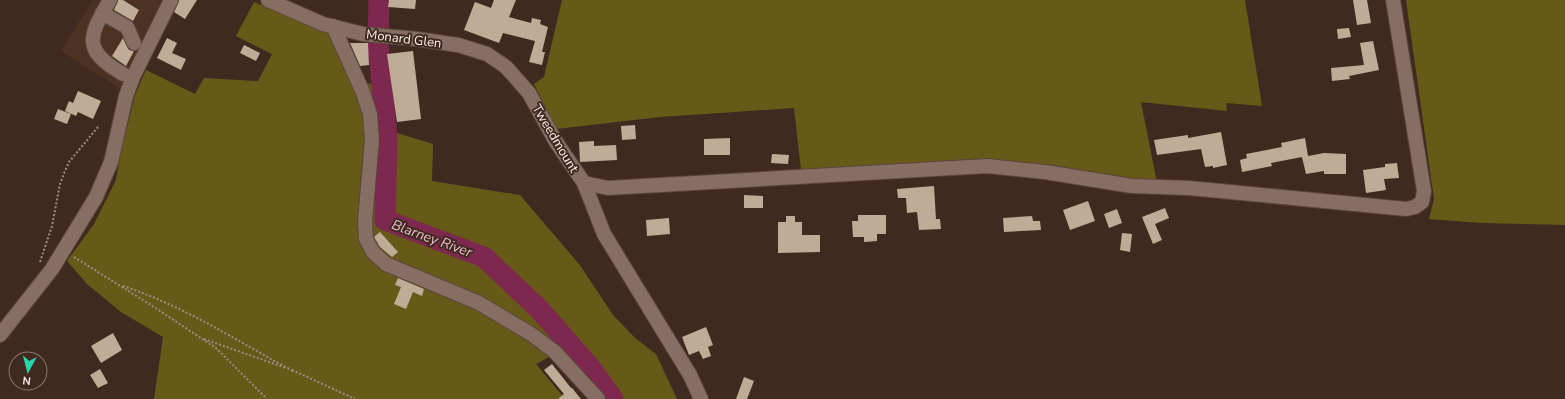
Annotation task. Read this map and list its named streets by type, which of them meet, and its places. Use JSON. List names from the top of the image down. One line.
{"streets":{"street":["Monard Glen","Tweedmount"]},"crossings":[["Monard Glen","Tweedmount"]],"water":["Blarney River"],"north":"bottom"}
